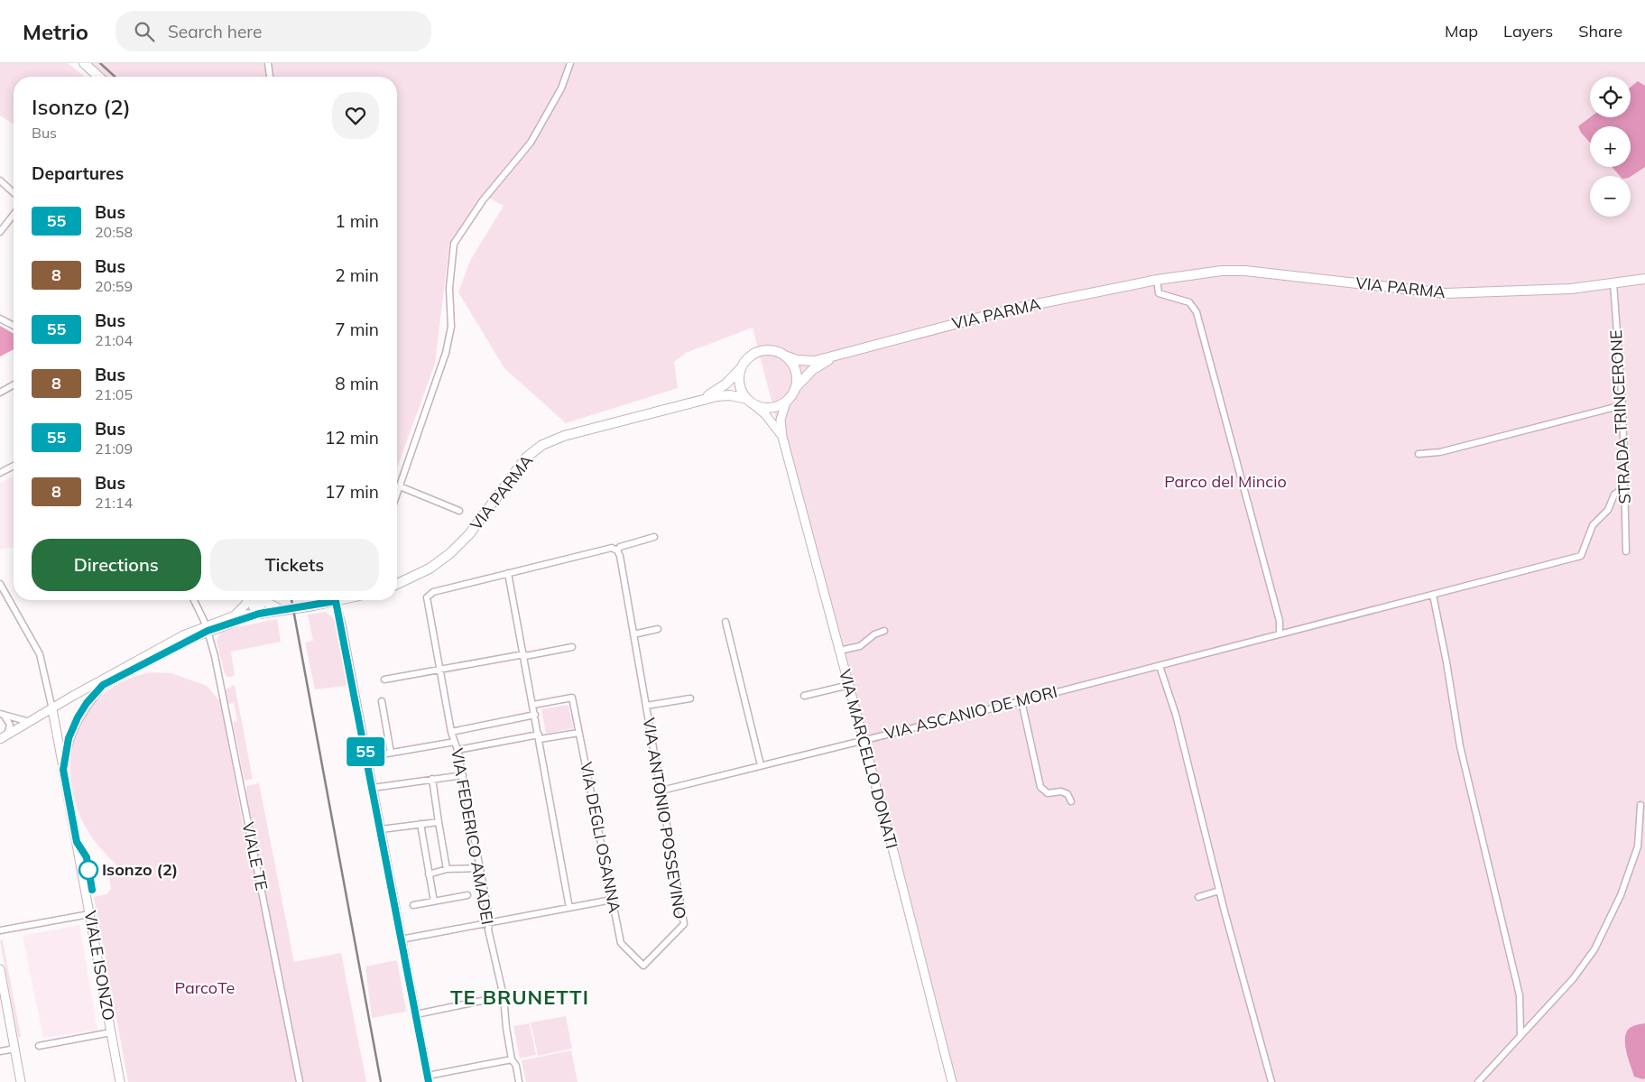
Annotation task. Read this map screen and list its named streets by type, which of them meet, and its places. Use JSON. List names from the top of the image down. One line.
{"streets":{"main road":["VIA PARMA","VIA MARCELLO DONATI","VIALE ISONZO"],"street":["STRADA TRINCERONE","VIA ASCANIO DE MORI","VIA ANTONIO POSSEVINO","VIA FEDERICO AMADEI","VIA DEGLI OSANNA","VIALE TE"]},"crossings":[["VIA PARMA","STRADA TRINCERONE"],["VIA PARMA","VIA MARCELLO DONATI"],["STRADA TRINCERONE","VIA ASCANIO DE MORI"],["VIA ASCANIO DE MORI","VIA MARCELLO DONATI"],["VIA ASCANIO DE MORI","VIA ANTONIO POSSEVINO"],["VIA ANTONIO POSSEVINO","VIA DEGLI OSANNA"]],"districts":["TE BRUNETTI"],"parks":["Parco del Mincio","ParcoTe"],"places":["Isonzo (2)"],"lines":["bus line 55"],"page":{"header":"Metrio","search":"Search here","nav":["Map","Layers","Share"],"on_map":"55","map_buttons":["+","−"],"heading":[["Isonzo (2)","Bus"],"Departures"],"list":[{"mark":"55","name":"Bus","note":"20:58","value":"1 min"},{"mark":"8","name":"Bus","note":"20:59","value":"2 min"},{"mark":"55","name":"Bus","note":"21:04","value":"7 min"},{"mark":"8","name":"Bus","note":"21:05","value":"8 min"},{"mark":"55","name":"Bus","note":"21:09","value":"12 min"},{"mark":"8","name":"Bus","note":"21:14","value":"17 min"}],"buttons":["Directions","Tickets"]}}
